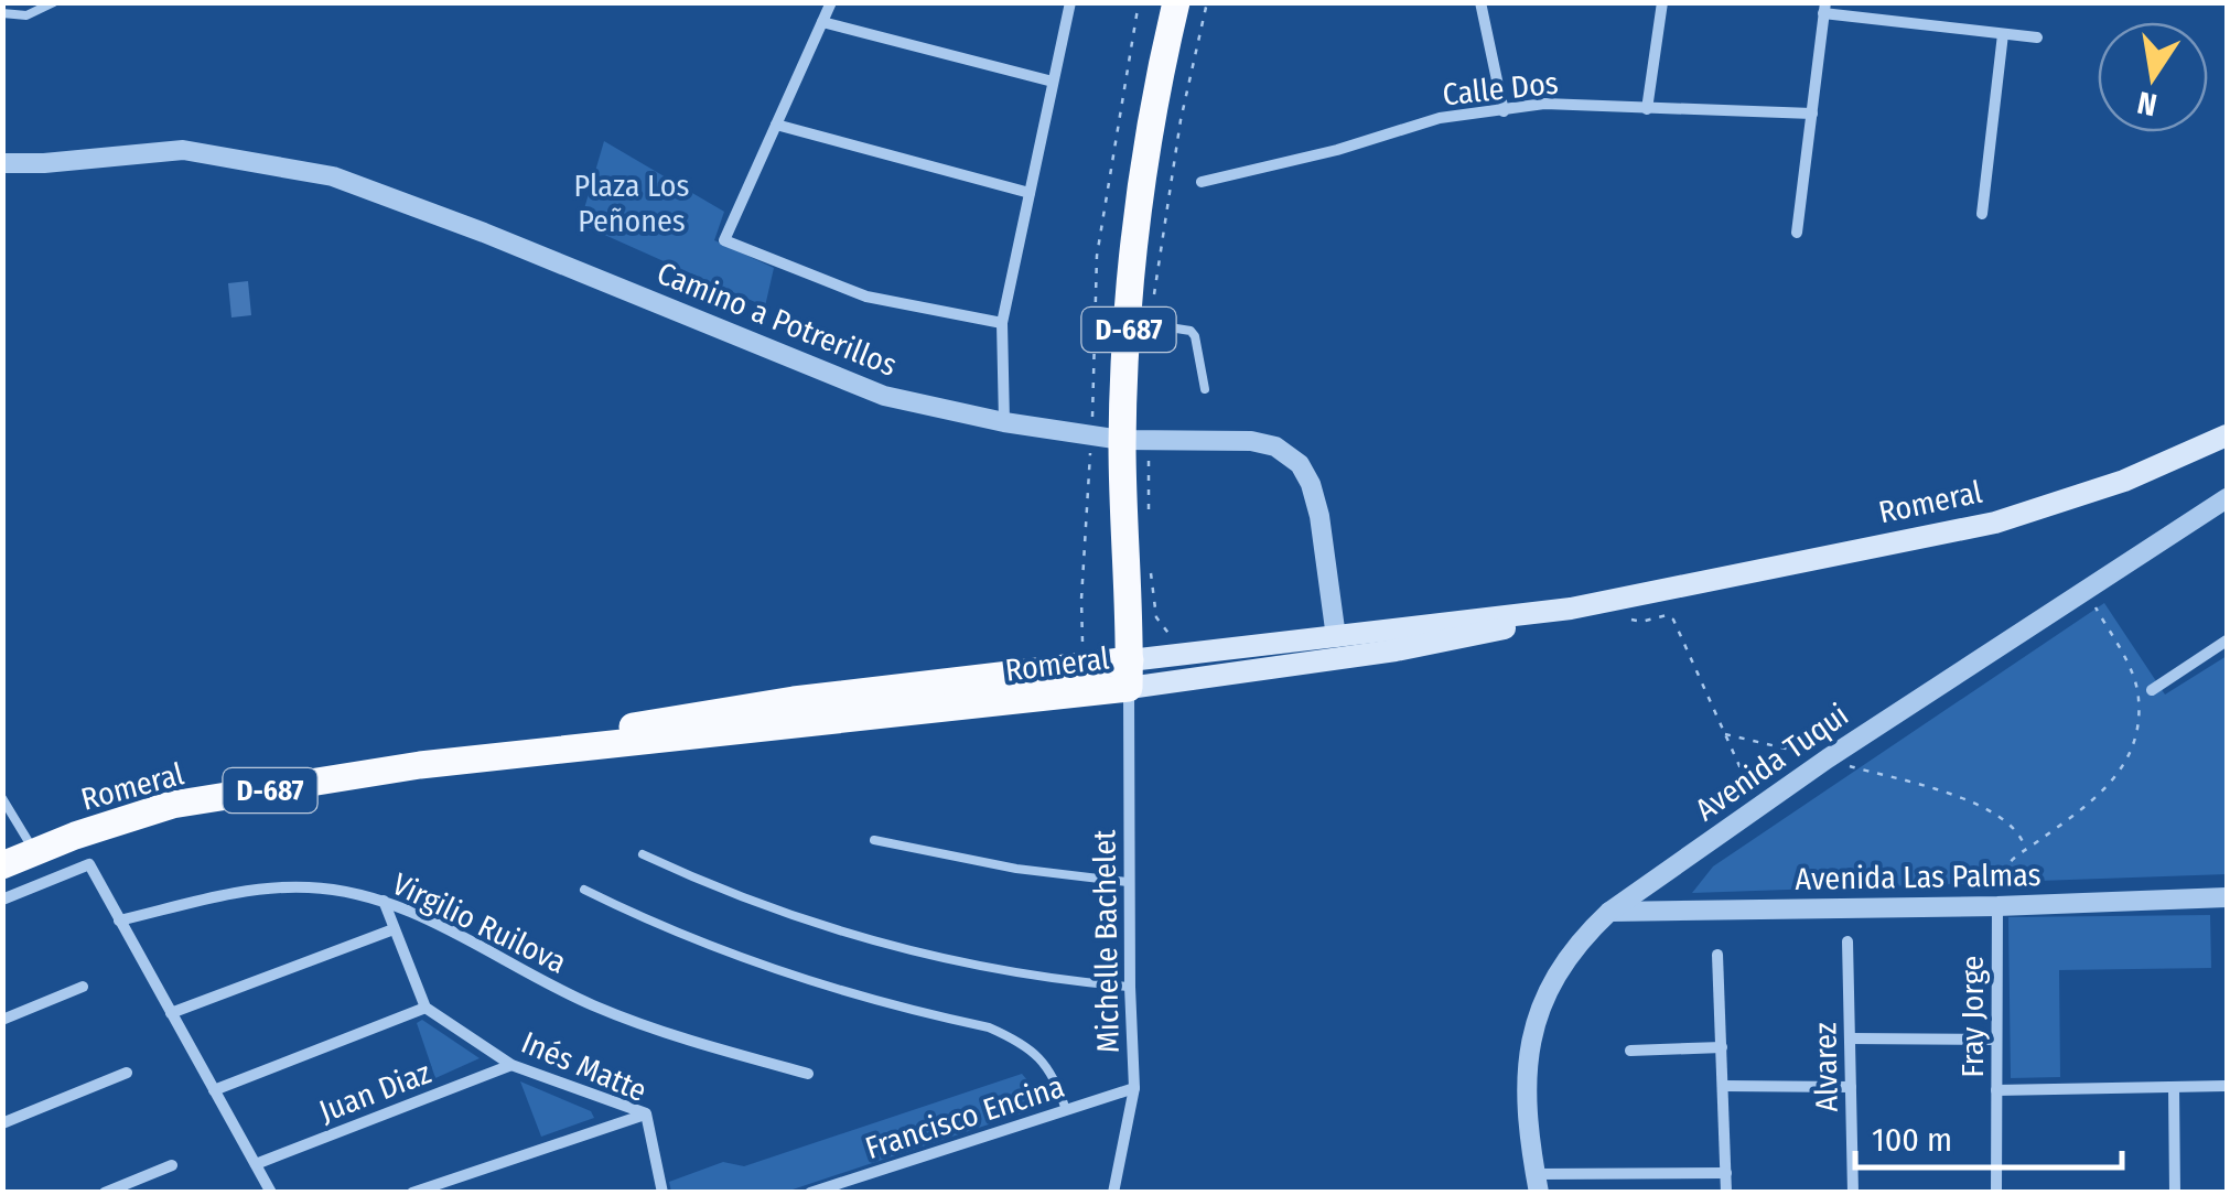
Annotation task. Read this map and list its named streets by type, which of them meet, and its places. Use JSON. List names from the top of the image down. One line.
{"streets":{"highway":["D-687","Romeral"],"street":["Calle Dos","Camino a Potrerillos","Avenida Tuqui","Avenida Las Palmas","Virgilio Ruilova","Michelle Bachelet","Fray Jorge","Inés Matte","Alvarez","Juan Diaz","Francisco Encina"]},"crossings":[["Camino a Potrerillos","D-687"],["Camino a Potrerillos","Romeral"],["D-687","Romeral"],["D-687","Michelle Bachelet"],["Romeral","Michelle Bachelet"],["Avenida Tuqui","Avenida Las Palmas"],["Avenida Las Palmas","Fray Jorge"],["Michelle Bachelet","Francisco Encina"],["Inés Matte","Juan Diaz"]],"parks":["Plaza Los Peñones"],"scale_bar":"100 m","north":"bottom"}
